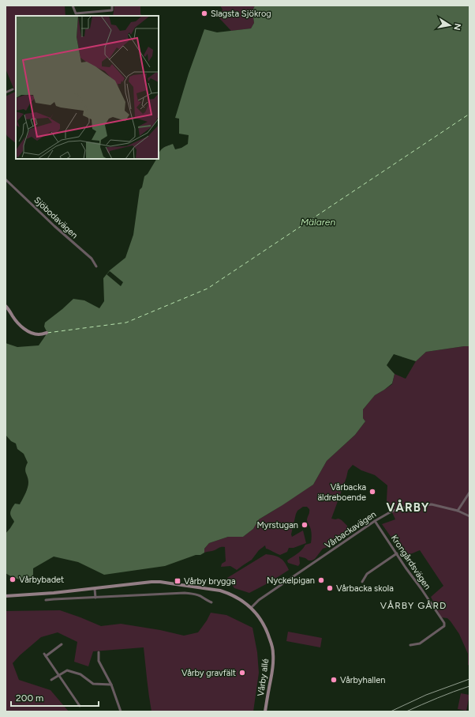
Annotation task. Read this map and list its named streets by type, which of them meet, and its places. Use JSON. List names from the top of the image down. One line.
{"streets":{"street":["Sjöbodavägen","Vårbackavägen","Krongårdsvägen","Vårby allé"]},"crossings":[["Vårbackavägen","Krongårdsvägen"],["Vårbackavägen","Vårby allé"]],"districts":["VÅRBY","VÅRBY GÅRD"],"water":["Mälaren"],"places":{"other":["Slagsta Sjökrog","Vårbacka äldreboende","Myrstugan","Vårbybadet","Nyckelpigan","Vårbacka skola","Vårby gravfält","Vårbyhallen"],"transit":["Vårby brygga"]},"scale_bar":"200 m","north":"right"}
